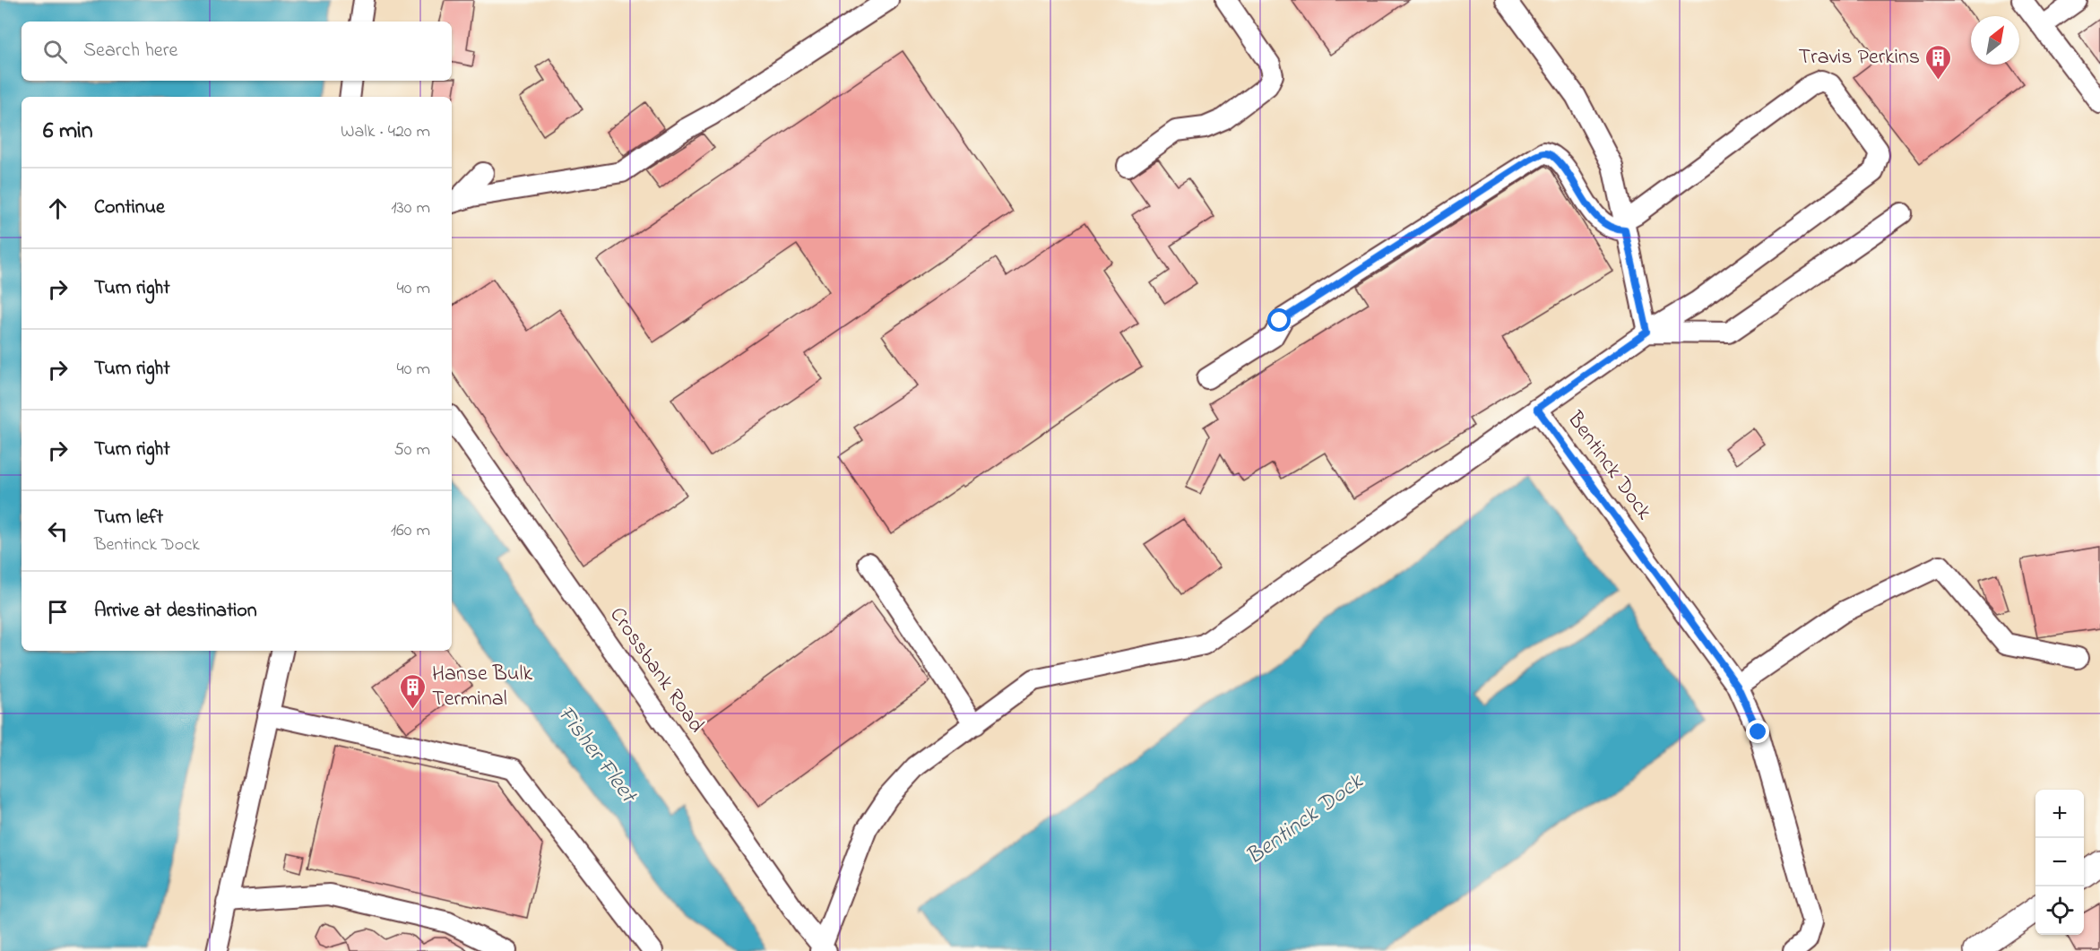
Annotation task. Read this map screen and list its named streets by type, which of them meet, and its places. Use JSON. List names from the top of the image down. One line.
{"streets":{"street":["Bentinck Dock","Crossbank Road"]},"crossings":[["Bentinck Dock","Crossbank Road"]],"water":["Fisher Fleet","Bentinck Dock"],"places":{"building":["Travis Perkins","Hanse Bulk Terminal"]},"north":"top right","page":{"search":"Search here","heading":["6 min","Walk · 420 m"],"list":[["Continue","130 m"],["Turn right","40 m"],["Turn right","40 m"],["Turn right","50 m"],["Turn left","Bentinck Dock","160 m"],"Arrive at destination"],"map_buttons":["+","−"]}}
